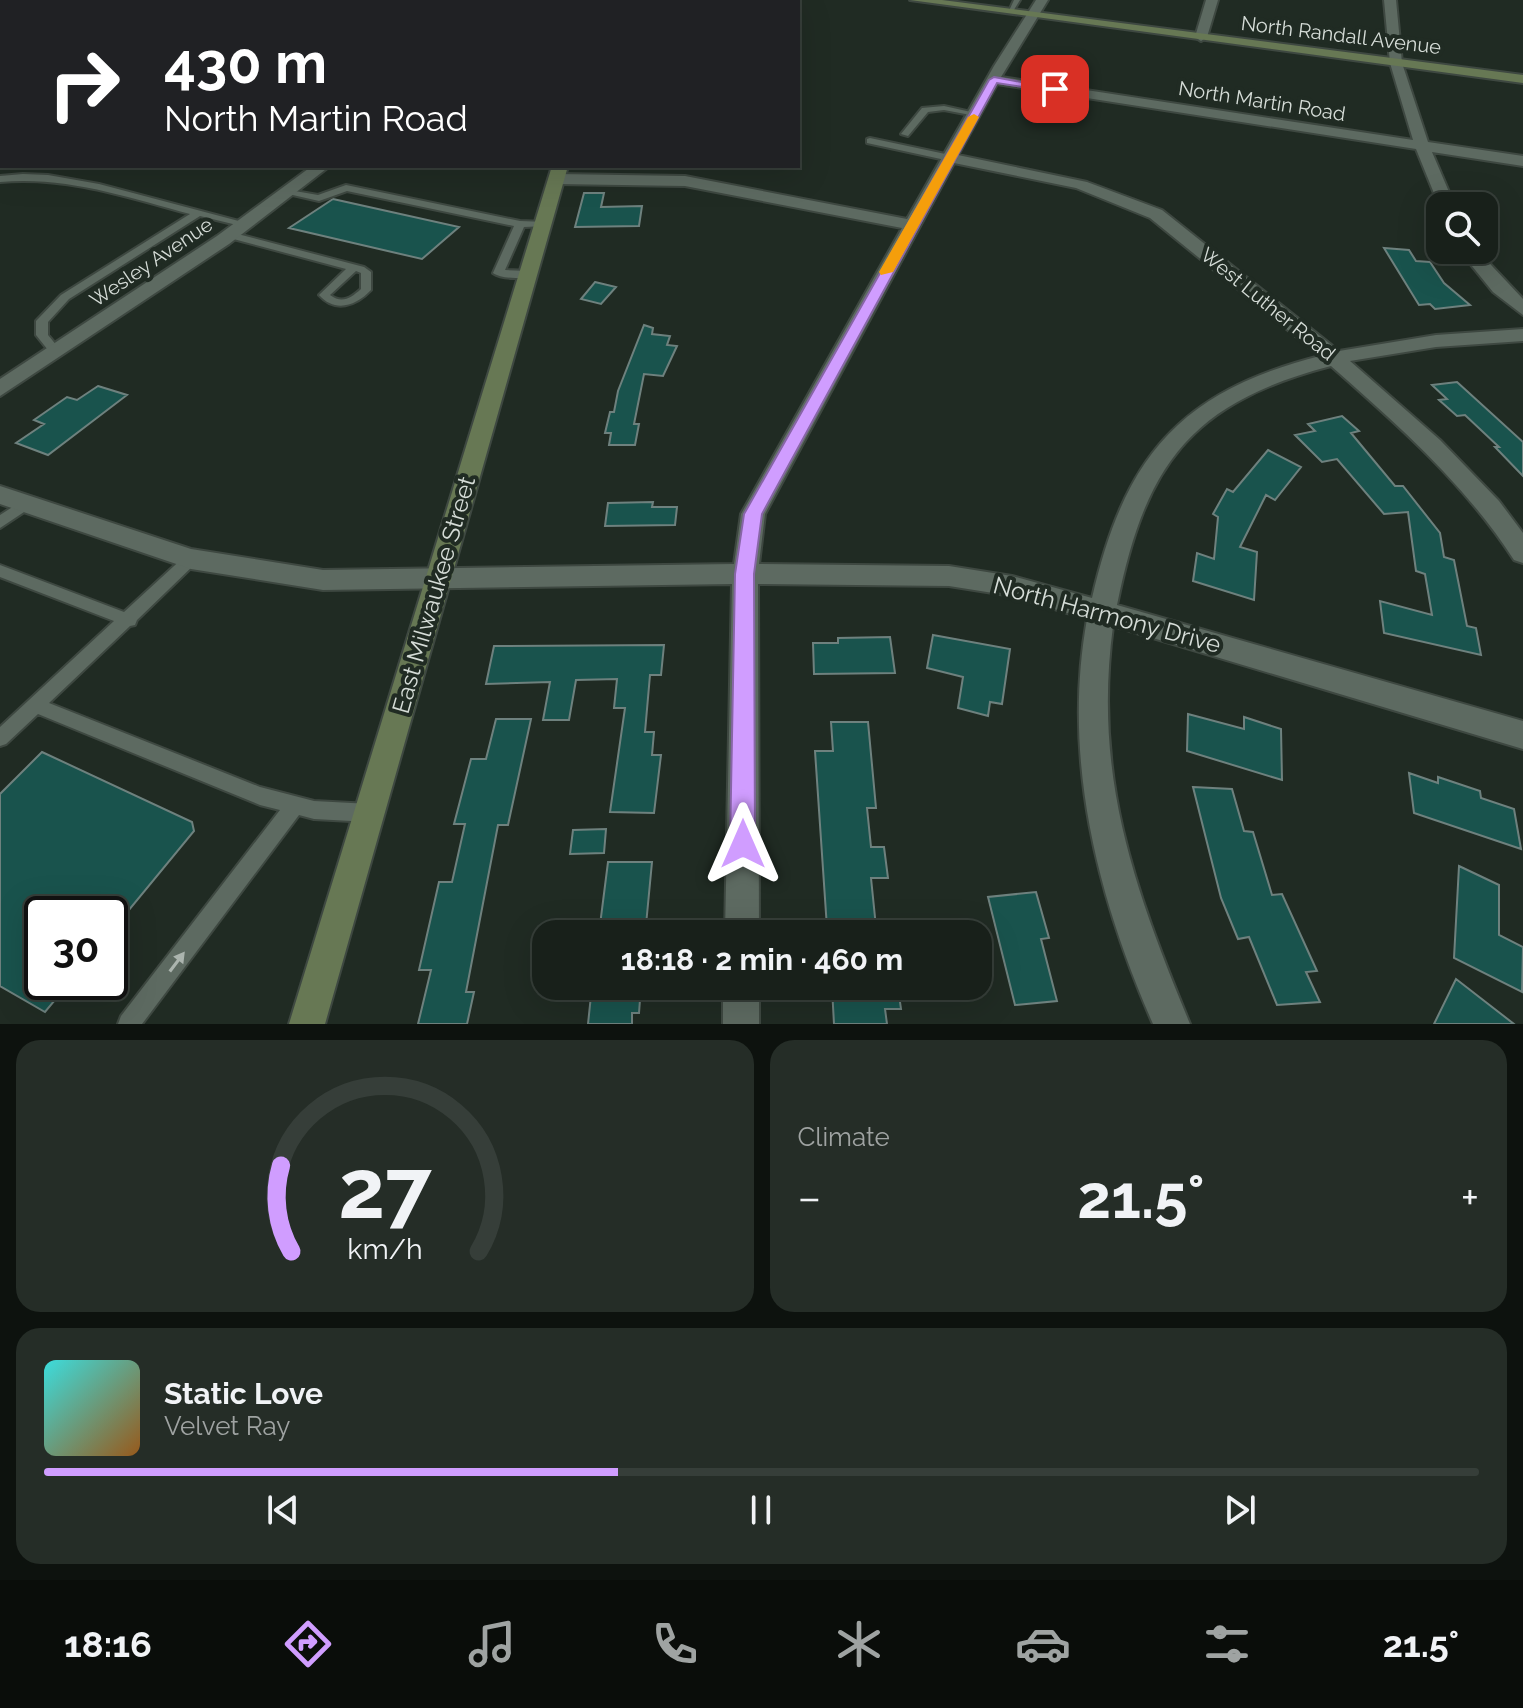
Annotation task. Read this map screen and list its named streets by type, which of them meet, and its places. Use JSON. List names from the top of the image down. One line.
{"streets":{"main road":["North Randall Avenue","East Milwaukee Street"],"street":["North Martin Road","Wesley Avenue","West Luther Road","North Harmony Drive"]},"crossings":[["East Milwaukee Street","North Harmony Drive"]],"page":{"turn":["430 m","North Martin Road"],"limit":"30","trip":"18:18 · 2 min · 460 m","tile":"Climate","heat":["−","21.5°","+"],"song":["Static Love","Velvet Ray"],"tabs":["18:16","21.5°"],"gauge":["27","km/h"]}}
